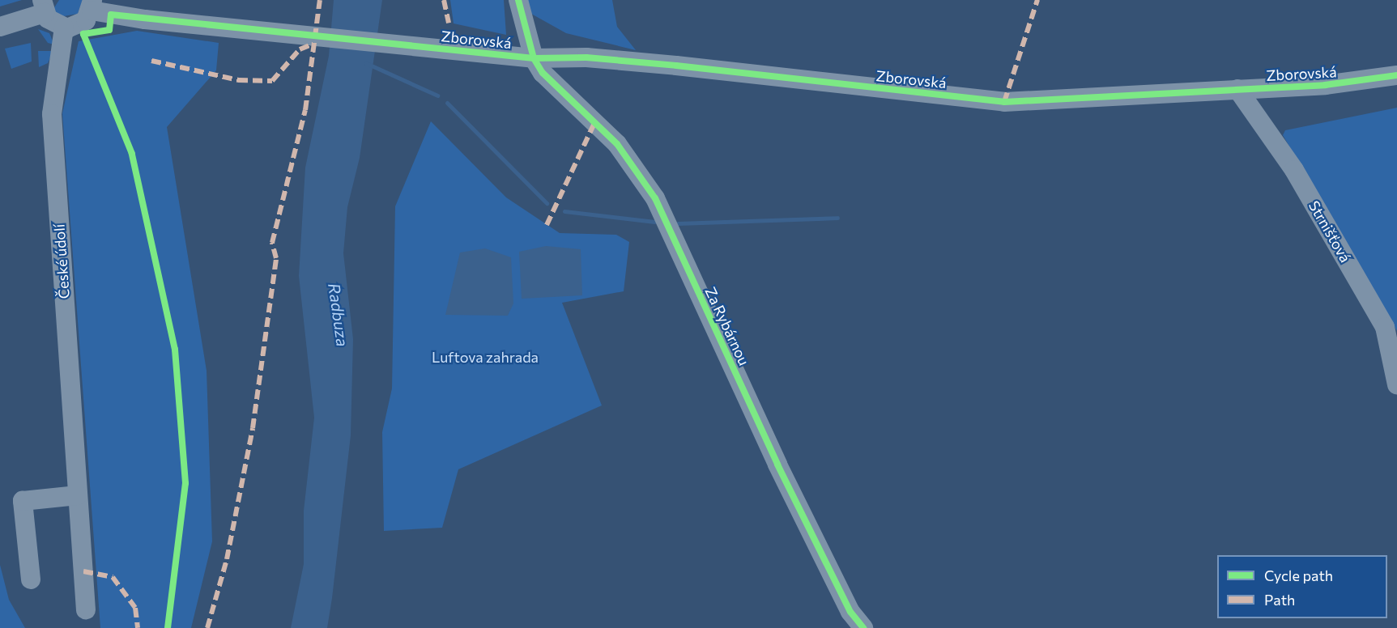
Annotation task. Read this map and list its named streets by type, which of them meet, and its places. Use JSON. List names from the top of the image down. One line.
{"streets":{"street":["Zborovská","Strnišťová","České údolí","Za Rybárnou"]},"crossings":[["Zborovská","Strnišťová"],["Zborovská","Za Rybárnou"]],"water":["Radbuza"],"parks":["Luftova zahrada"],"legend":["Cycle path","Path"]}
